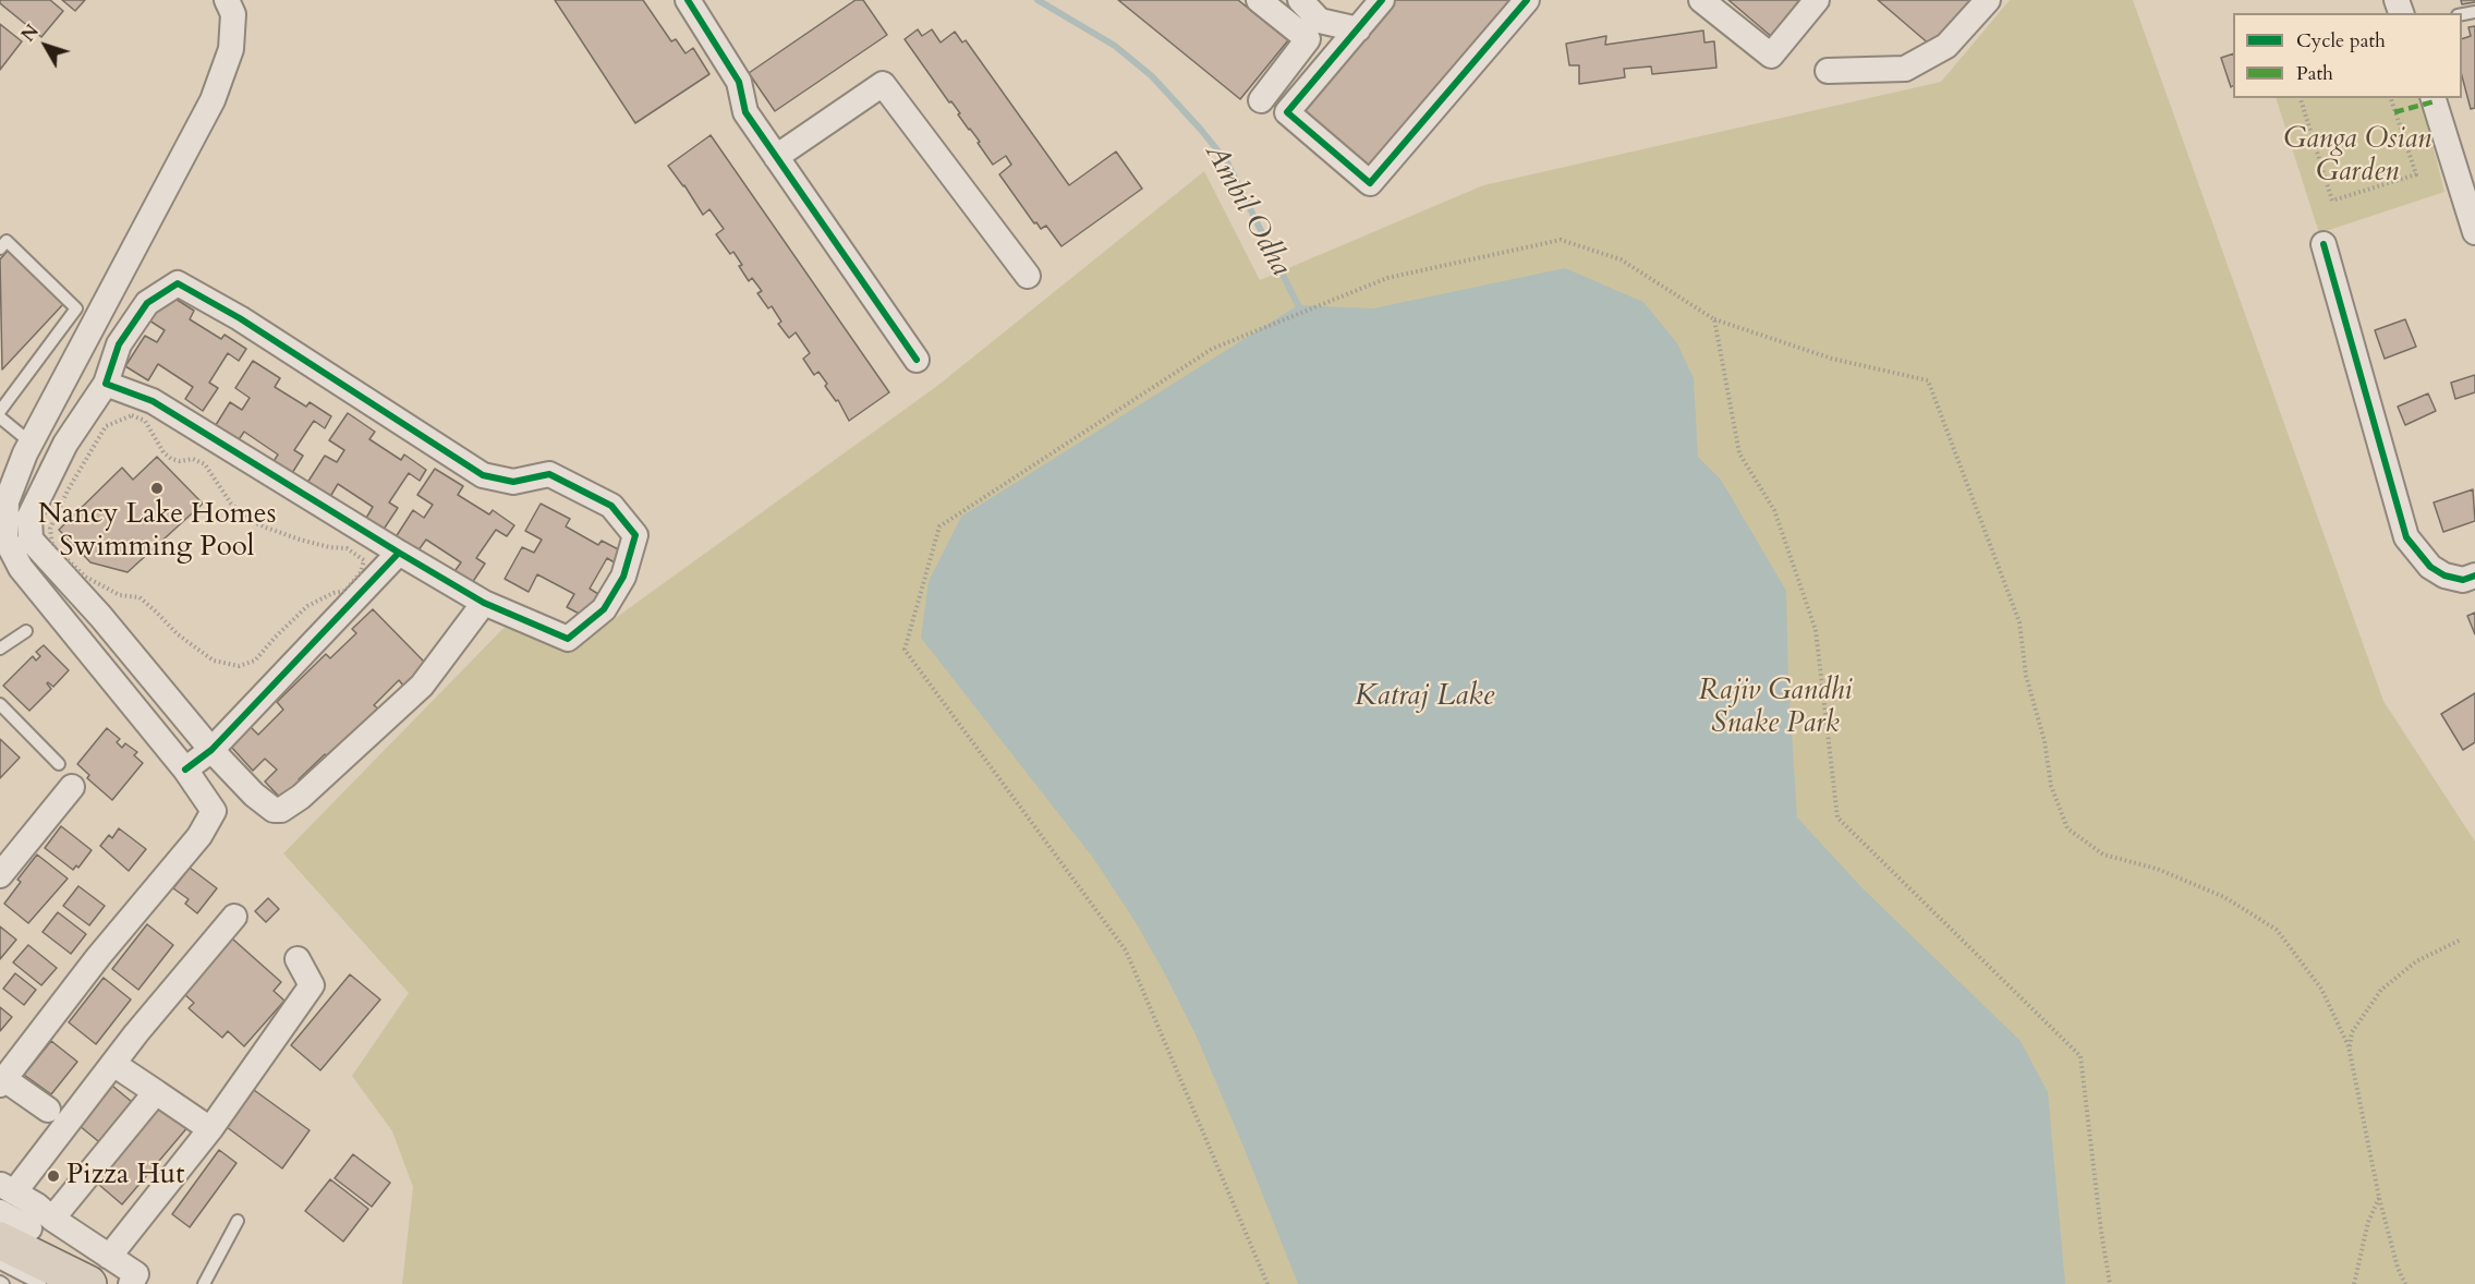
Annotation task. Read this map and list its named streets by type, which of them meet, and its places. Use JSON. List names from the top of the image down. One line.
{"water":["Ambil Odha","Katraj Lake"],"parks":["Ganga Osian Garden","Rajiv Gandhi Snake Park"],"places":["Nancy Lake Homes Swimming Pool","Pizza Hut"],"legend":["Cycle path","Path"],"north":"top left"}
